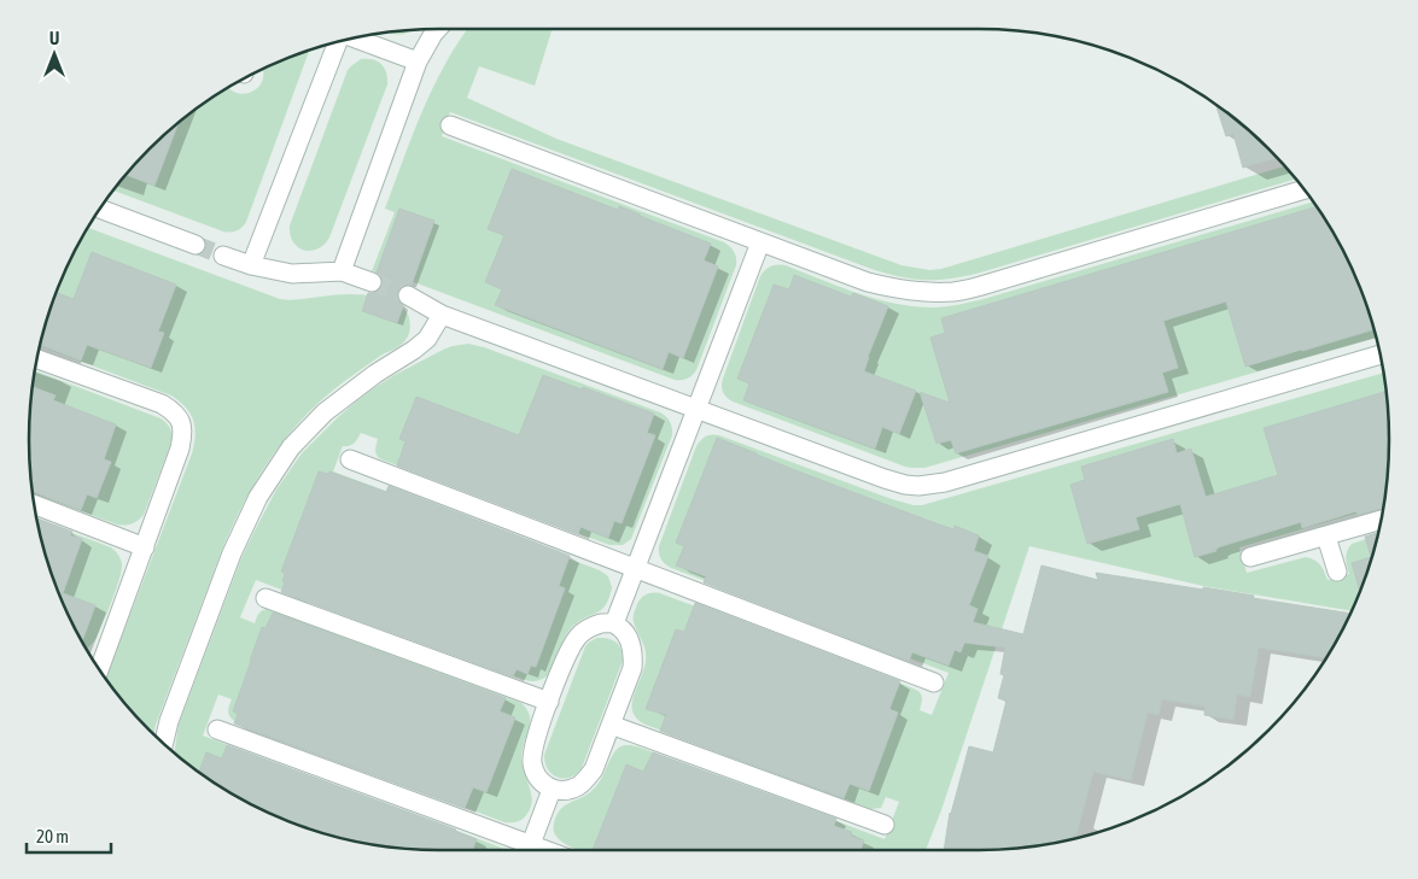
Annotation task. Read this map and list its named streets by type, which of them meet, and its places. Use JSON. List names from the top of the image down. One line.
{"scale_bar":"20 m","north":"top"}
